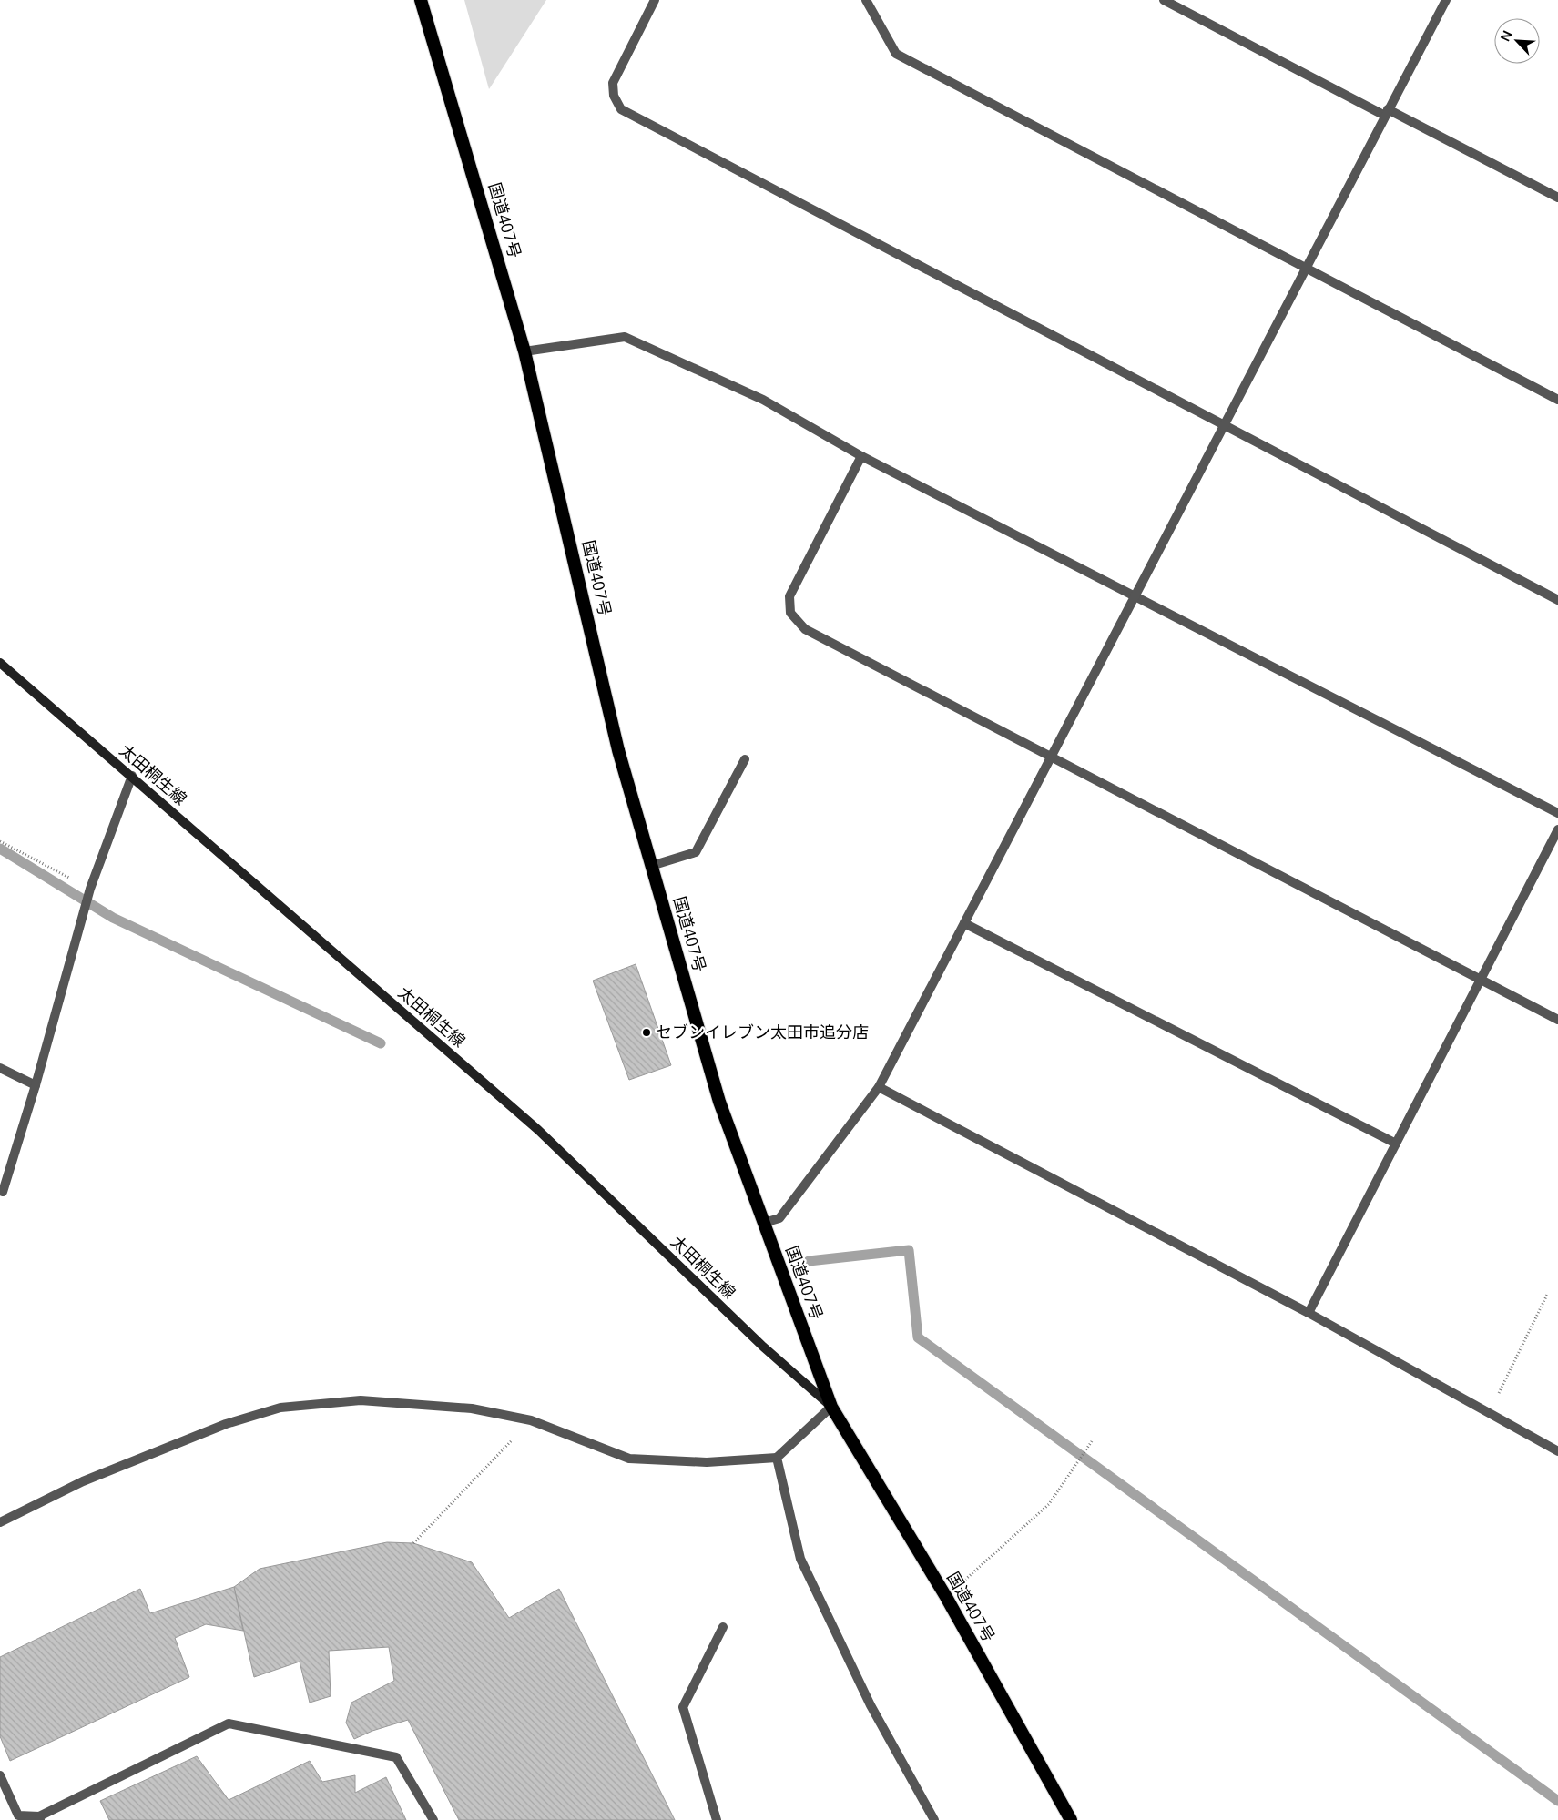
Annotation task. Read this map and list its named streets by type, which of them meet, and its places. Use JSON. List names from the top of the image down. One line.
{"streets":{"highway":["国道407号"],"main road":["太田桐生線"]},"crossings":[["国道407号","太田桐生線"]],"places":["セブンイレブン太田市追分店"],"north":"top left"}
